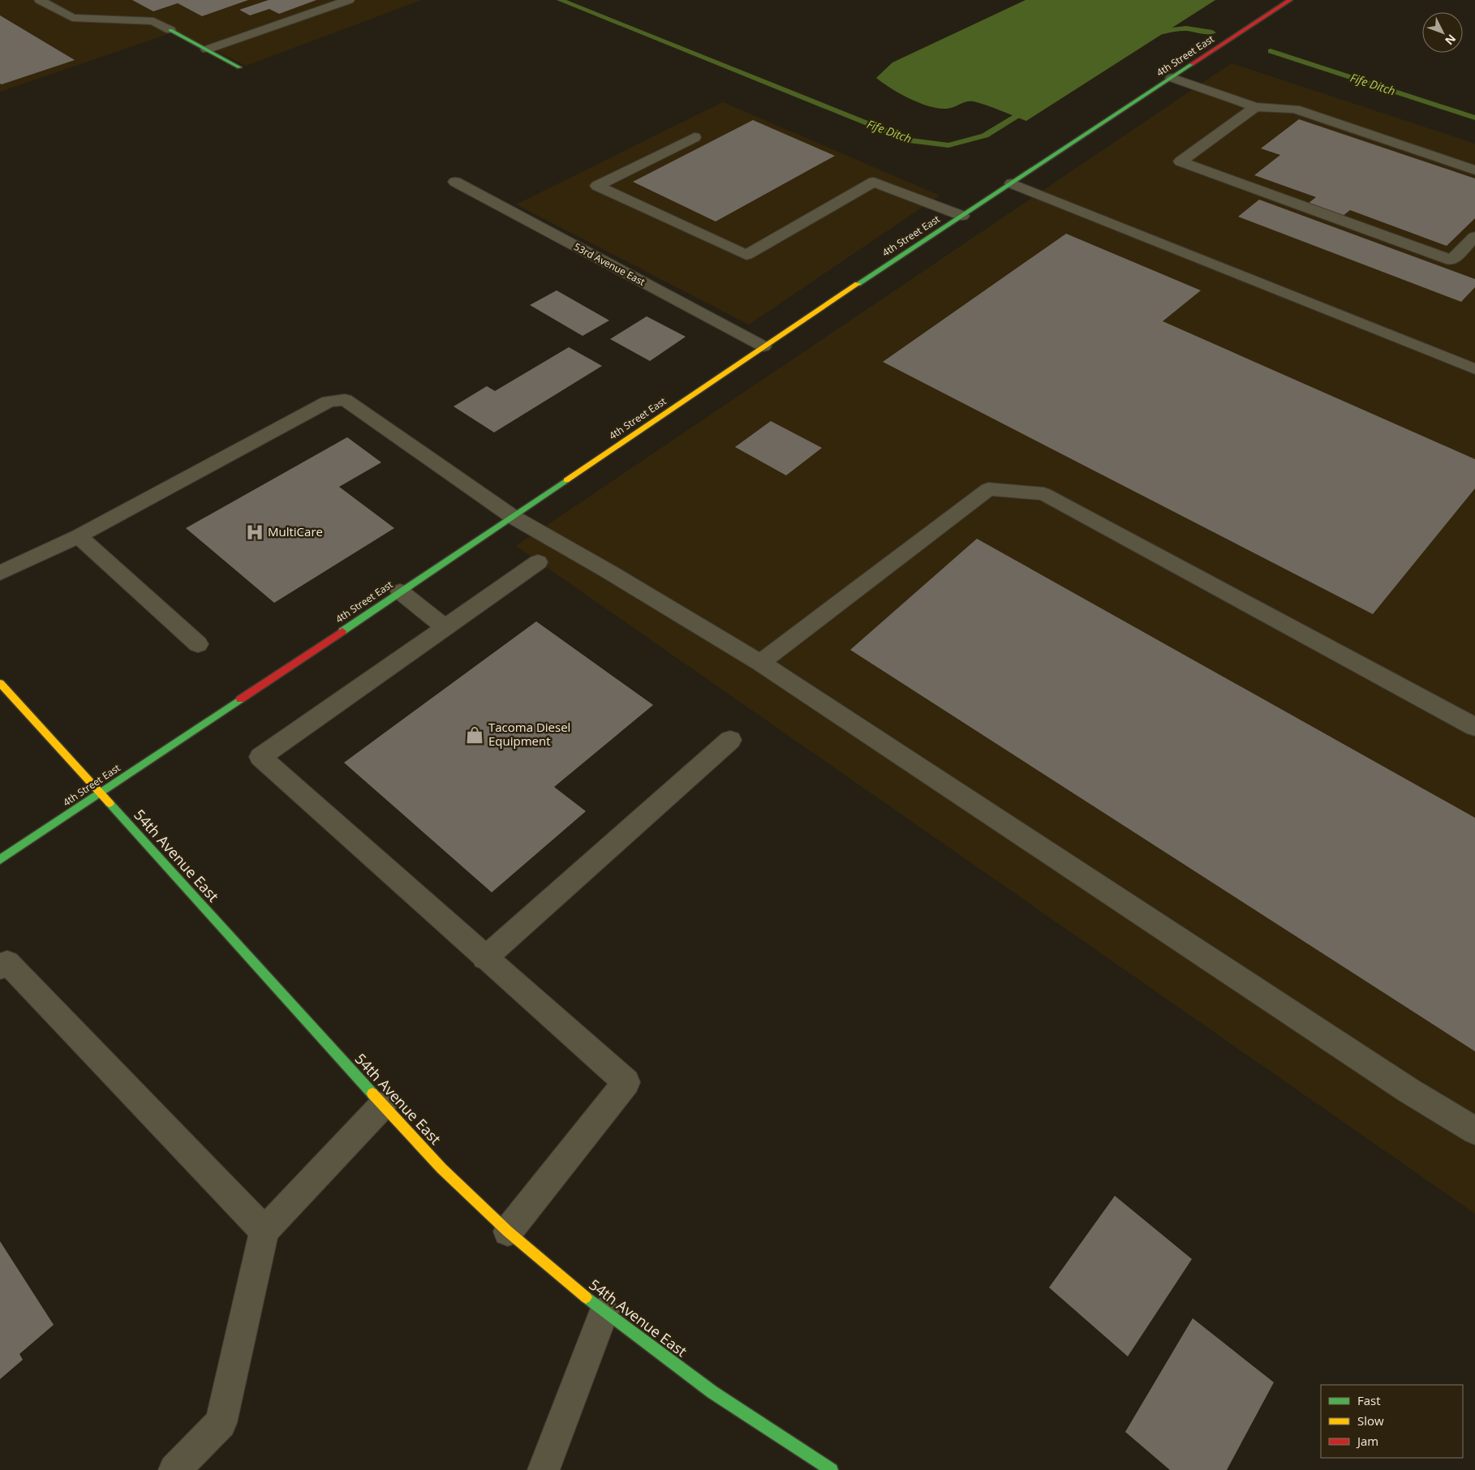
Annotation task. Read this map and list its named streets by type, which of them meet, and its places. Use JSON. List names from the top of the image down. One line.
{"streets":{"street":["4th Street East","53rd Avenue East","54th Avenue East"]},"crossings":[["4th Street East","53rd Avenue East"],["4th Street East","54th Avenue East"]],"water":["Fife Ditch"],"places":{"hospital":["MultiCare"],"shop":["Tacoma Diesel Equipment"]},"legend":["Fast","Slow","Jam"],"north":"bottom right"}
